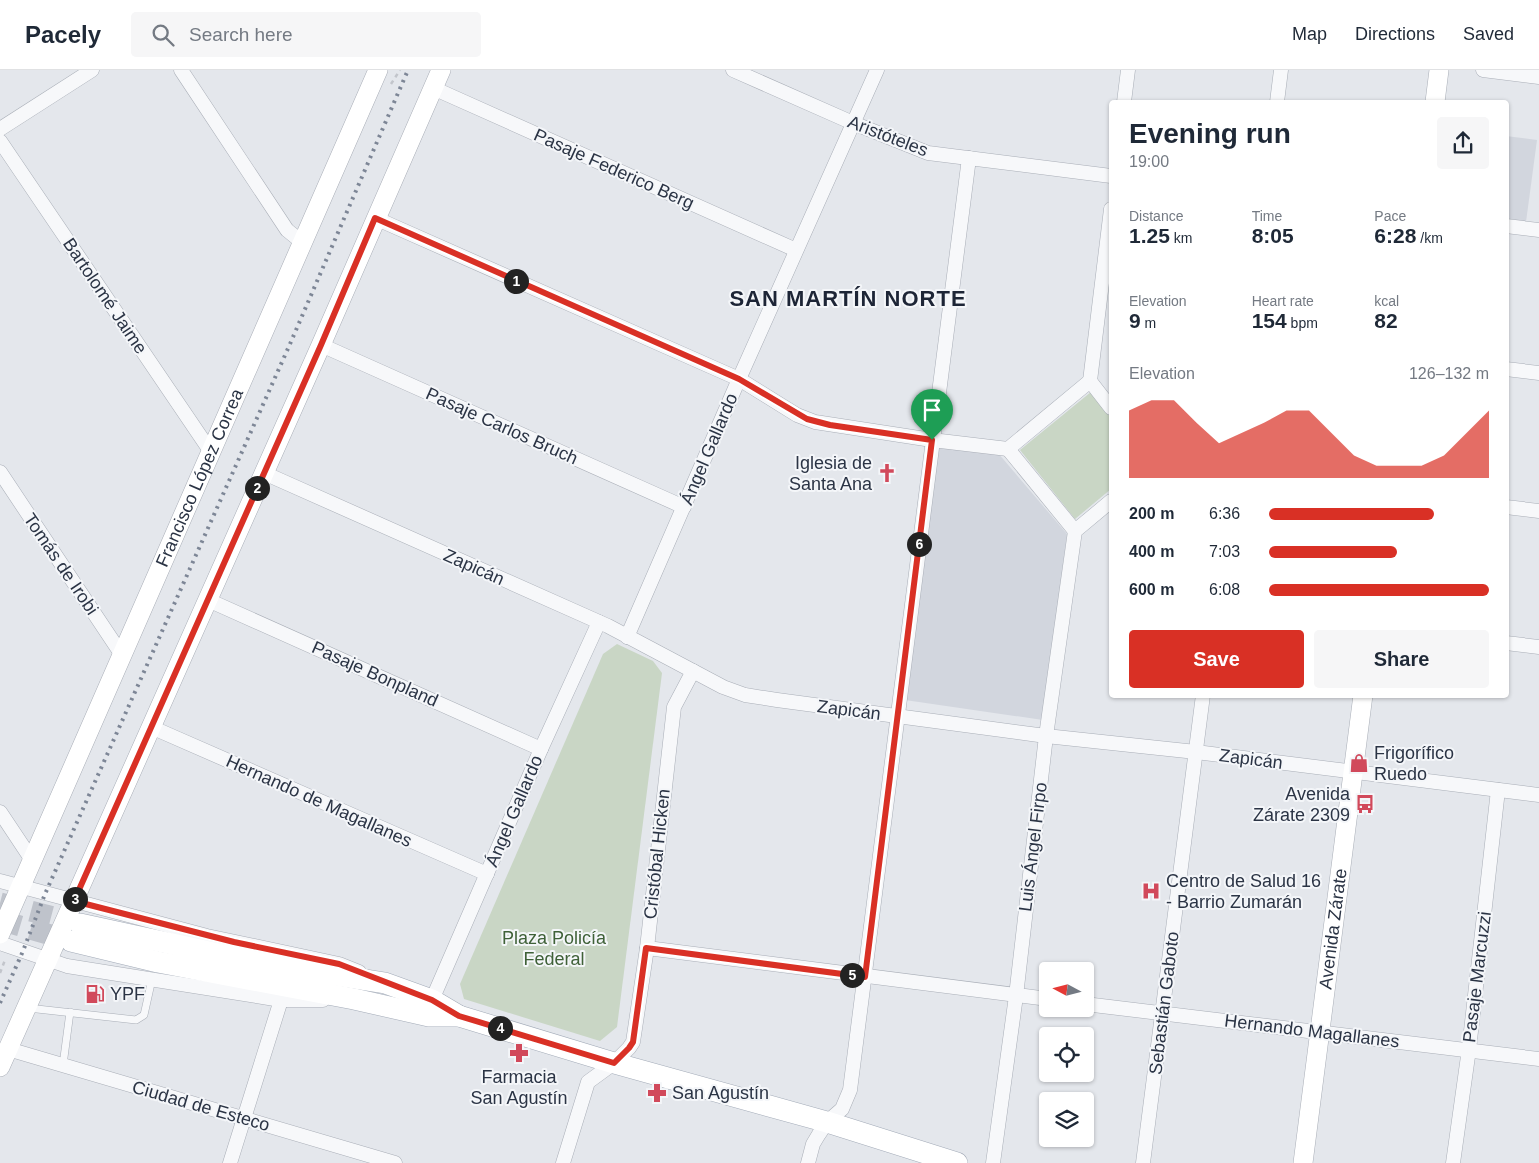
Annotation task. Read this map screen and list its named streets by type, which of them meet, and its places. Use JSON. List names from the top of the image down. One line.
{"streets":{"main road":["Francisco López Correa","Avenida Zárate"],"street":["Aristóteles","Pasaje Federico Berg","Bartolomé Jaime","Pasaje Carlos Bruch","Ángel Gallardo","Tomás de Irobi","Zapicán","Pasaje Bonpland","Hernando de Magallanes","Luis Ángel Firpo","Cristóbal Hicken","Pasaje Marcuzzi","Sebastián Gaboto","Hernando Magallanes","Ciudad de Esteco"]},"crossings":[["Aristóteles","Ángel Gallardo"],["Pasaje Federico Berg","Ángel Gallardo"],["Bartolomé Jaime","Francisco López Correa"],["Pasaje Carlos Bruch","Ángel Gallardo"],["Ángel Gallardo","Zapicán"],["Ángel Gallardo","Pasaje Bonpland"],["Ángel Gallardo","Hernando de Magallanes"],["Francisco López Correa","Tomás de Irobi"],["Zapicán","Luis Ángel Firpo"],["Zapicán","Cristóbal Hicken"],["Zapicán","Avenida Zárate"],["Zapicán","Pasaje Marcuzzi"],["Zapicán","Sebastián Gaboto"],["Avenida Zárate","Hernando Magallanes"],["Pasaje Marcuzzi","Hernando Magallanes"],["Sebastián Gaboto","Hernando Magallanes"]],"districts":["SAN MARTÍN NORTE"],"parks":["Plaza Policía Federal"],"places":{"church":["Iglesia de Santa Ana"],"shop":["Frigorífico Ruedo"],"bus stop":["Avenida Zárate 2309"],"hospital":["Centro de Salud 16 - Barrio Zumarán"],"fuel station":["YPF"],"pharmacy":["Farmacia San Agustín","San Agustín"]},"north":"left","page":{"header":"Pacely","search":"Search here","nav":["Map","Directions","Saved"],"heading":["Evening run","19:00"],"stats":[["Distance","1.25 km"],["Time","8:05"],["Pace","6:28 /km"],["Elevation","9 m"],["Heart rate","154 bpm"],["kcal","82"]],"pins":["1","2","6","3","5","4"],"chart":["Elevation","126–132 m"],"list":[{"name":"200 m","note":"6:36"},{"name":"400 m","note":"7:03"},{"name":"600 m","note":"6:08"}],"buttons":["Save","Share"]}}
